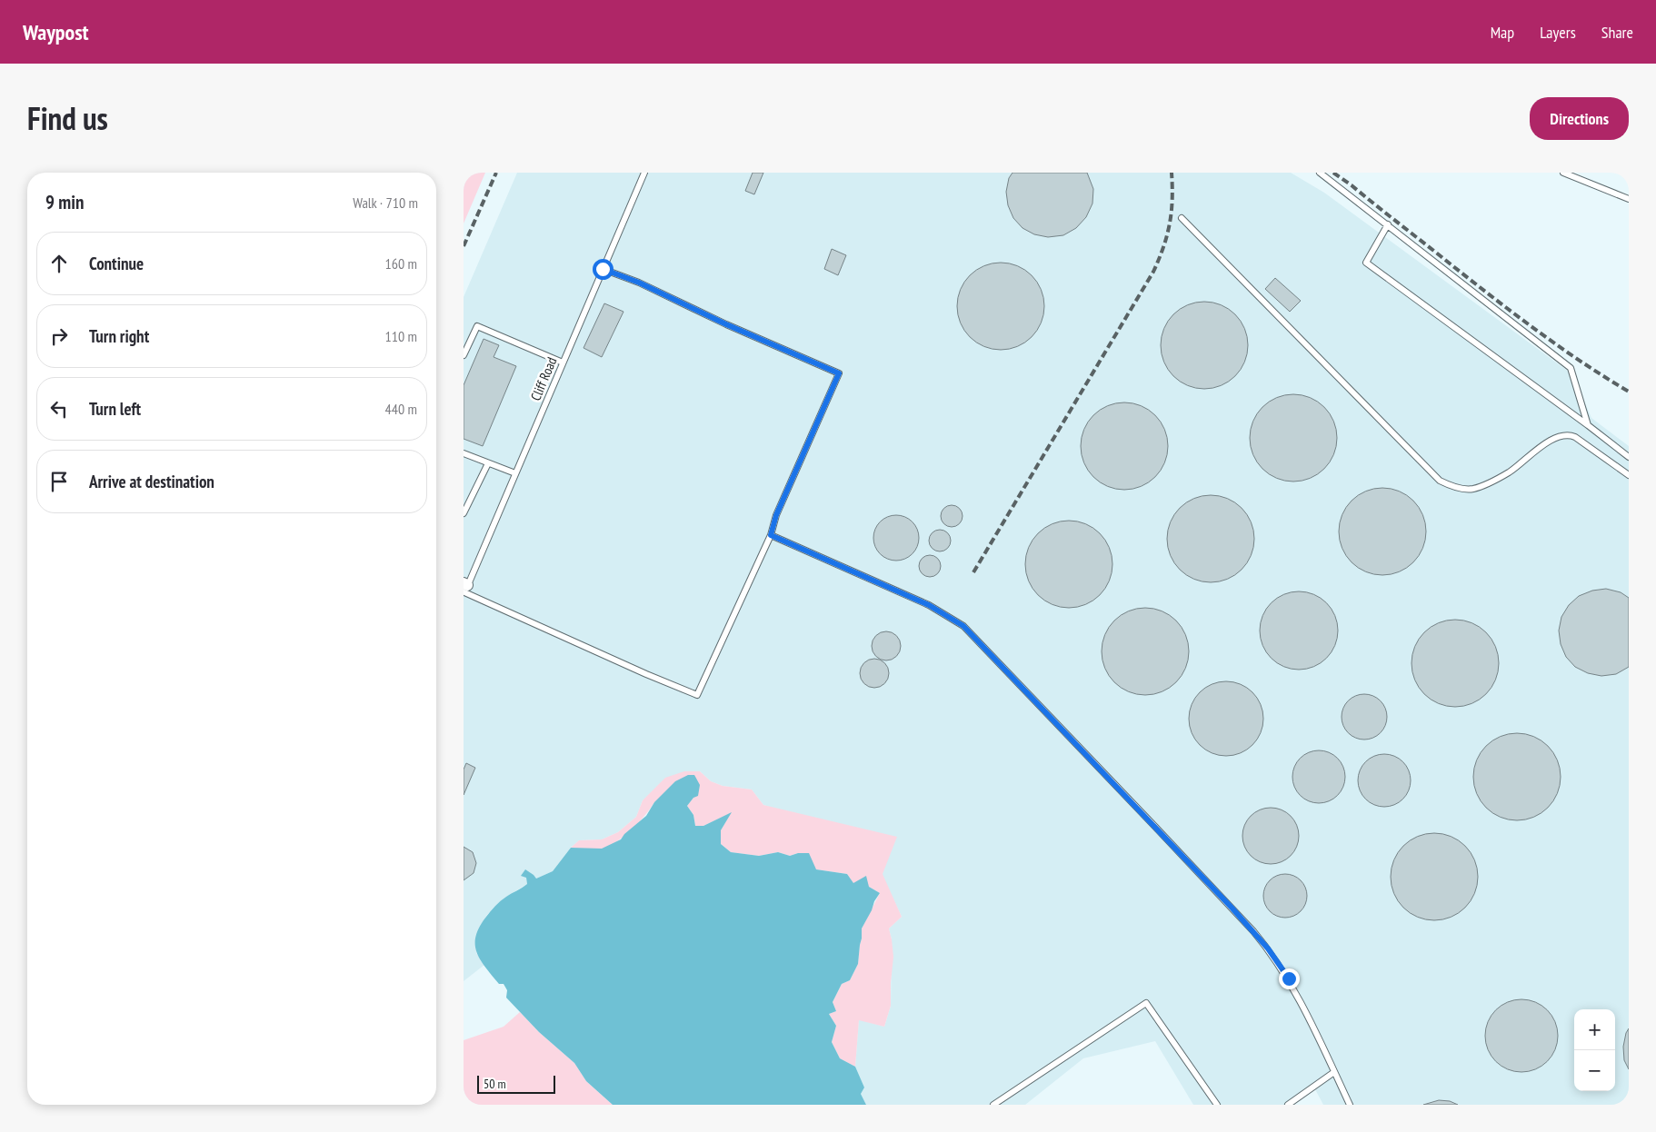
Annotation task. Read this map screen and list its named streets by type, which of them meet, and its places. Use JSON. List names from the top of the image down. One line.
{"streets":{"lane":["Cliff Road"]},"scale_bar":"50 m","page":{"header":"Waypost","nav":["Map","Layers","Share"],"title":"Find us","buttons":"Directions","heading":["9 min","Walk · 710 m"],"list":[["Continue","160 m"],["Turn right","110 m"],["Turn left","440 m"],"Arrive at destination"],"map_buttons":["+","−"],"scale":"50 m"}}
